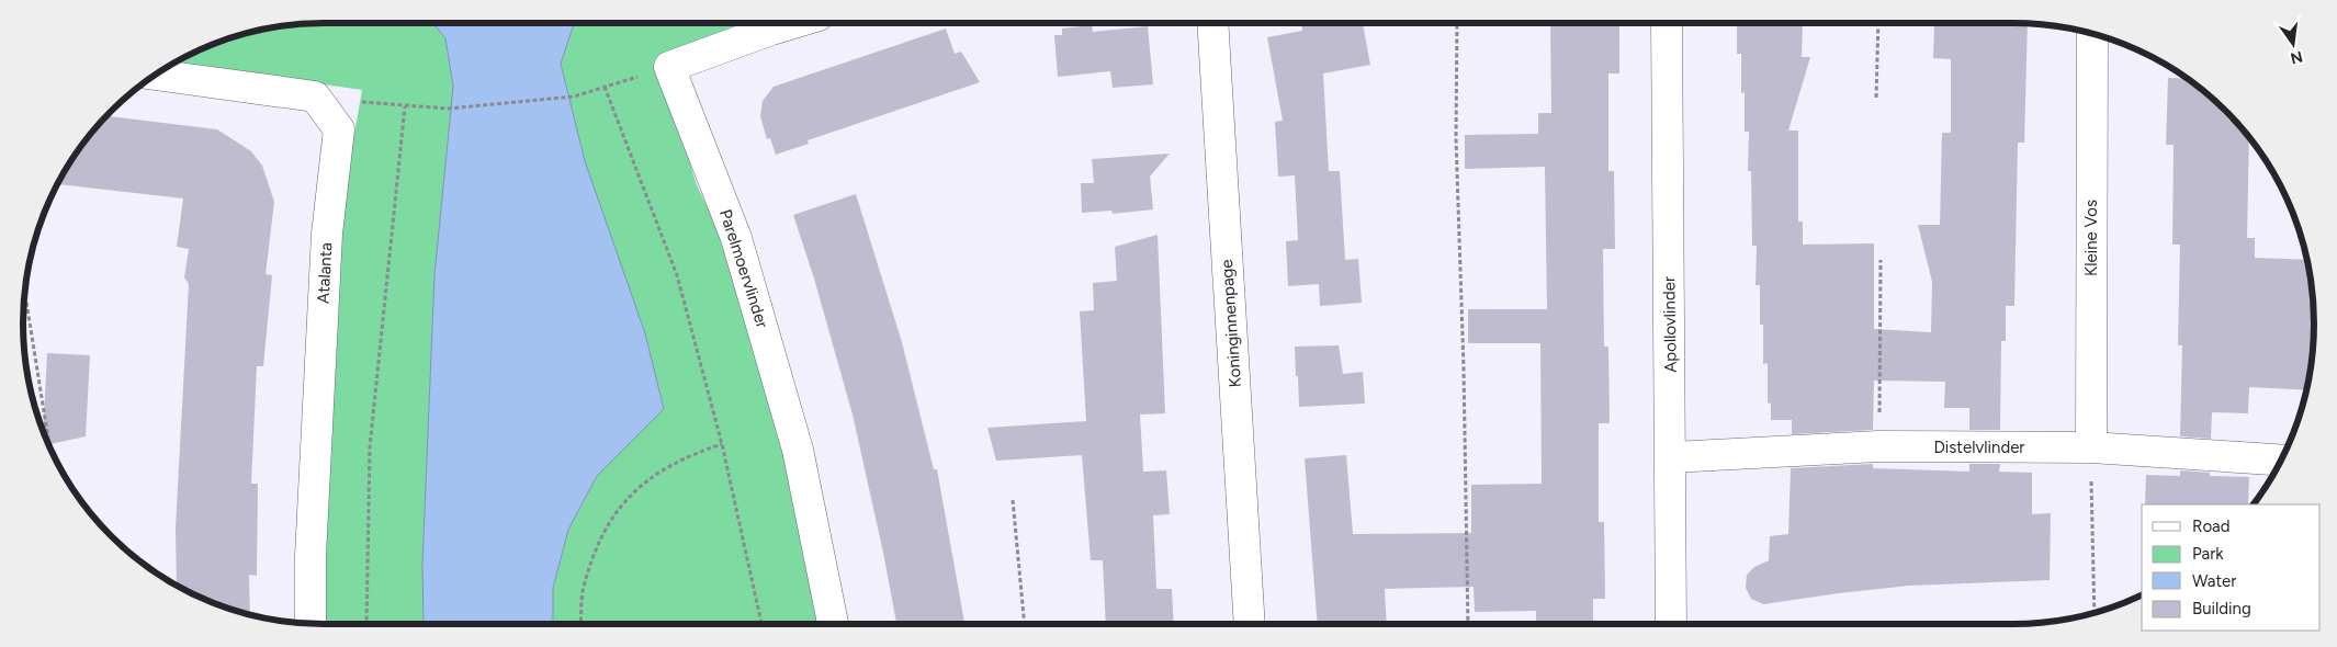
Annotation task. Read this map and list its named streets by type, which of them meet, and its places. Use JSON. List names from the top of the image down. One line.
{"streets":{"street":["Kleine Vos","Parelmoervlinder","Atalanta","Koninginnenpage","Apollovlinder","Distelvlinder"]},"crossings":[["Kleine Vos","Distelvlinder"],["Apollovlinder","Distelvlinder"]],"legend":["Road","Park","Water","Building"],"north":"bottom"}
